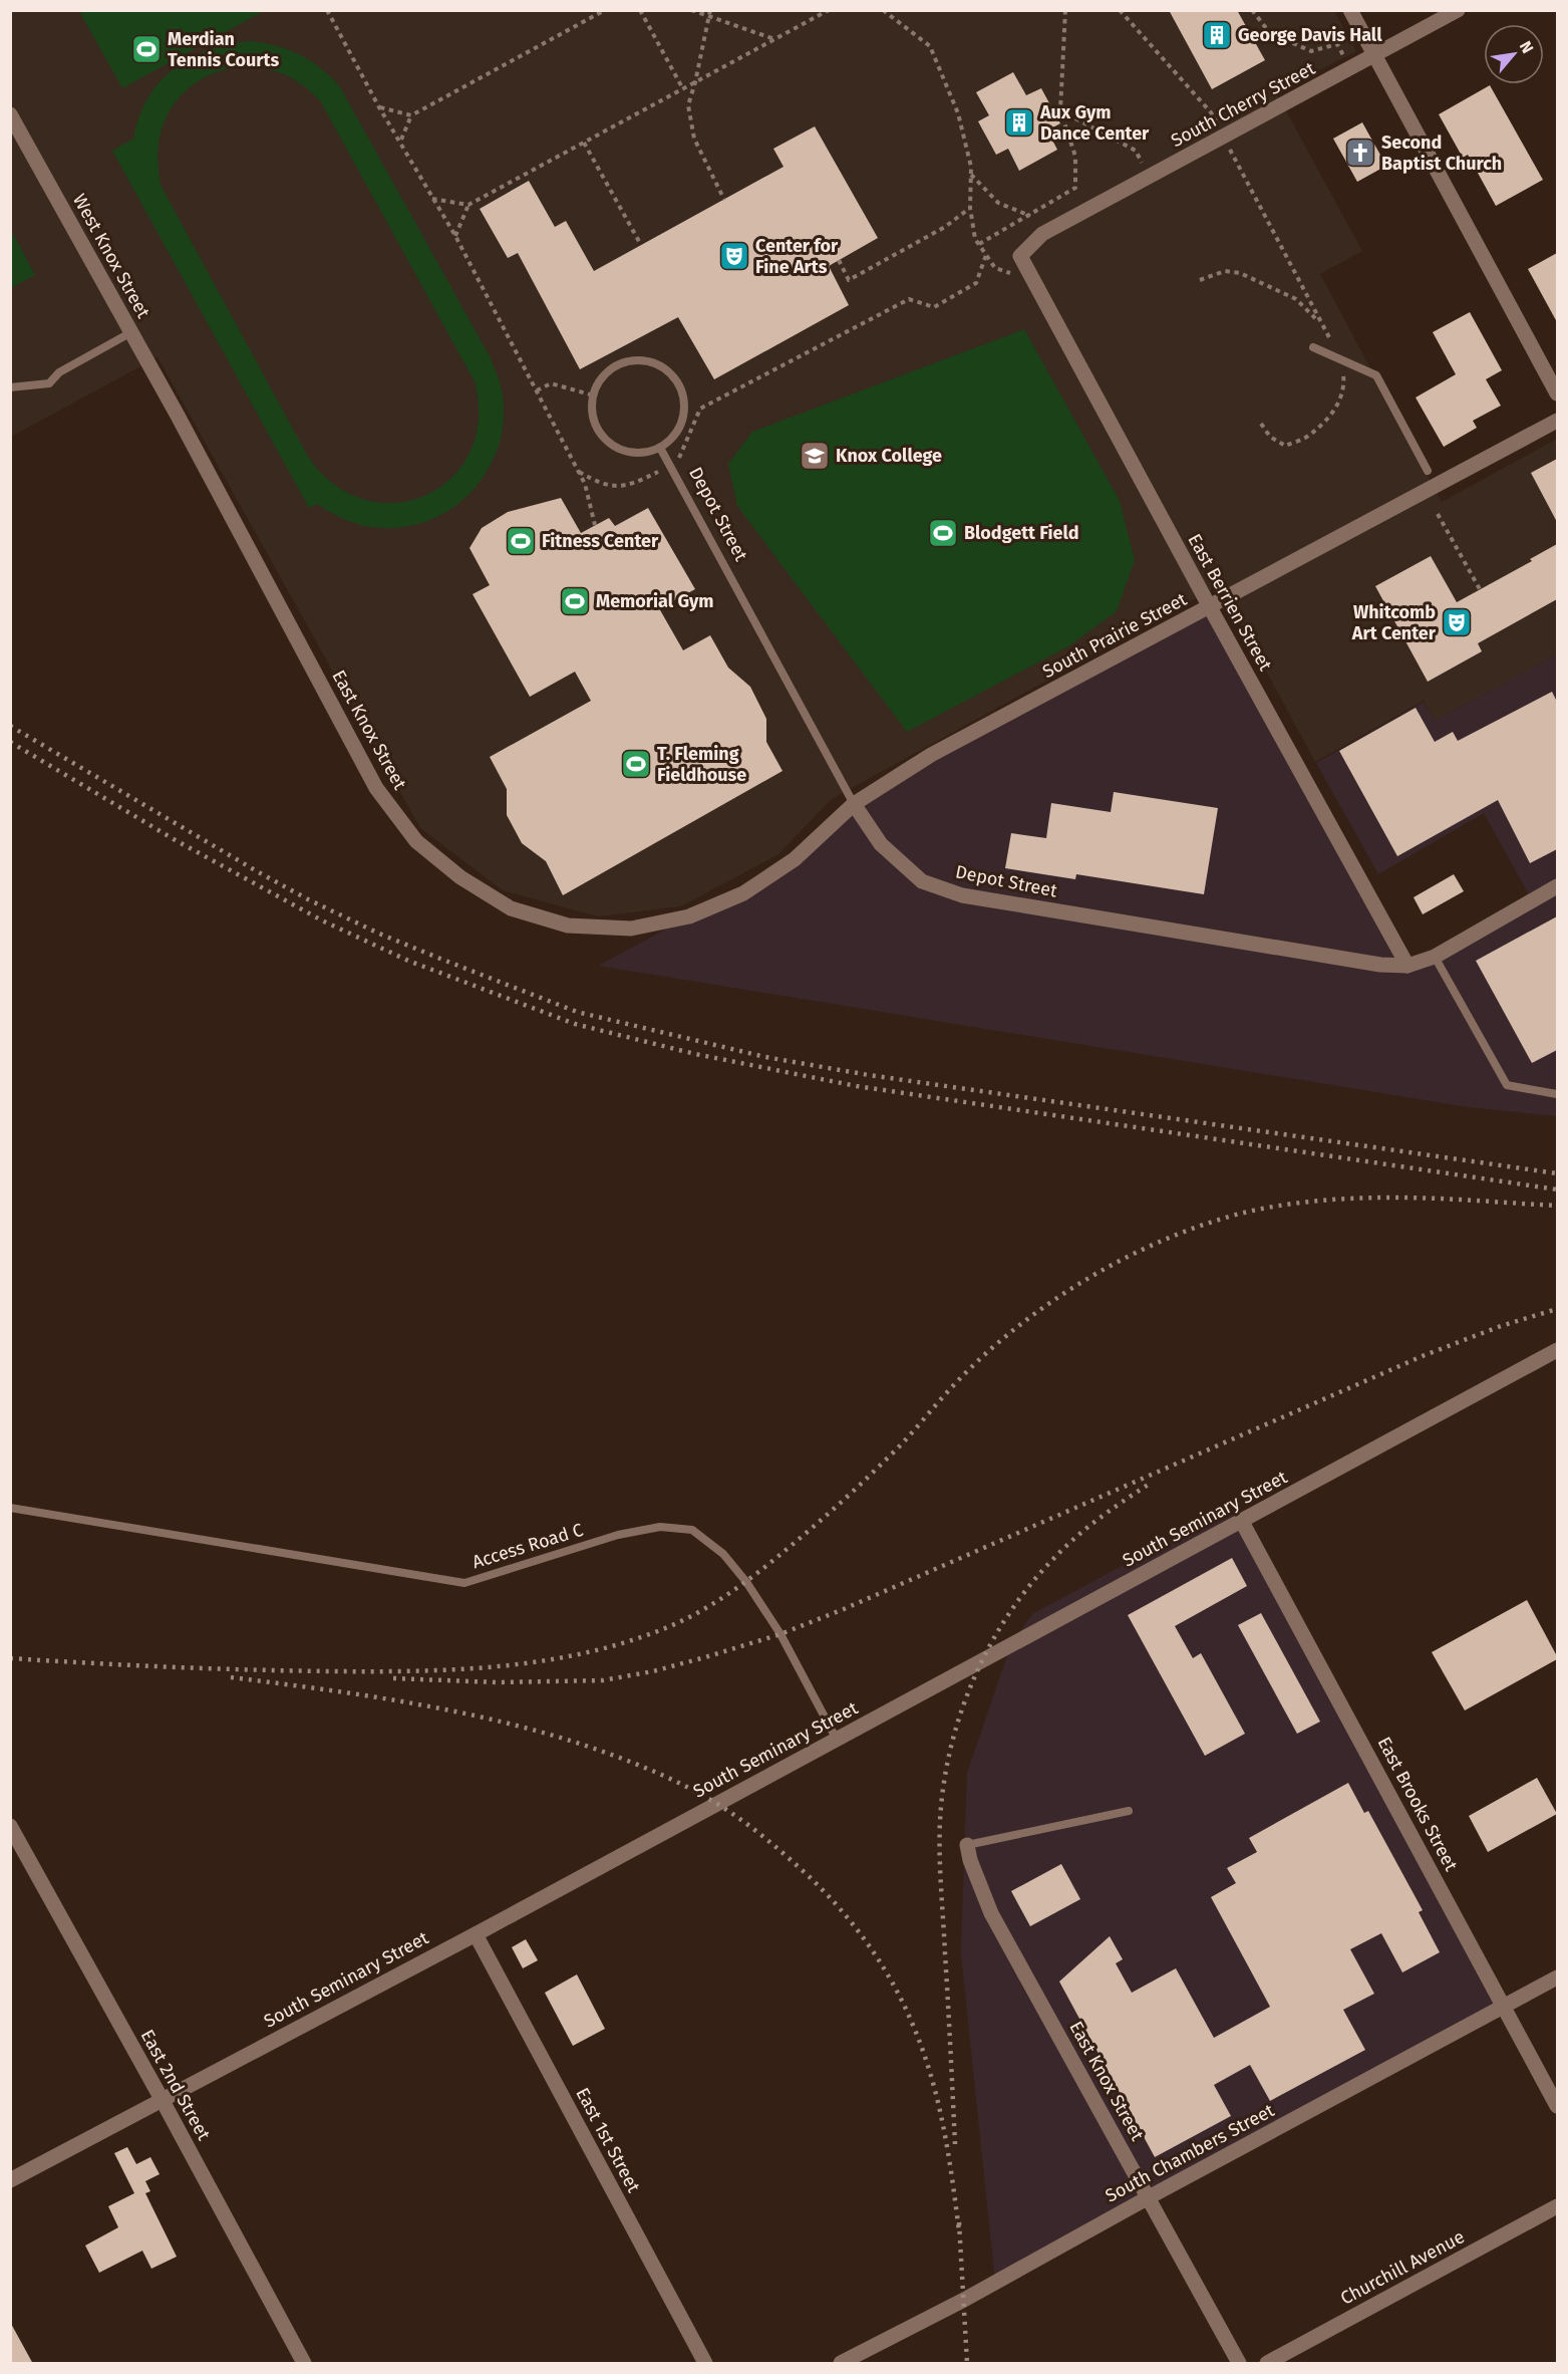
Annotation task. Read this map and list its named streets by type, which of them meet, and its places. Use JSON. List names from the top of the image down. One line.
{"streets":{"street":["South Cherry Street","West Knox Street","Depot Street","East Berrien Street","South Prairie Street","East Knox Street","South Seminary Street","East Brooks Street","East 2nd Street","East 1st Street","South Chambers Street","Churchill Avenue"],"lane":["Access Road C"]},"crossings":[["South Cherry Street","East Berrien Street"],["West Knox Street","East Knox Street"],["Depot Street","East Berrien Street"],["Depot Street","South Prairie Street"],["Depot Street","East Knox Street"],["East Berrien Street","South Prairie Street"],["South Prairie Street","East Knox Street"],["East Knox Street","South Chambers Street"],["South Seminary Street","Access Road C"],["South Seminary Street","East Brooks Street"],["South Seminary Street","East 2nd Street"],["South Seminary Street","East 1st Street"],["East Brooks Street","South Chambers Street"]],"places":{"building":["George Davis Hall","Aux Gym Dance Center"],"sports":["Merdian Tennis Courts","Blodgett Field","Fitness Center","Memorial Gym","T. Fleming Fieldhouse"],"church":["Second Baptist Church"],"theatre":["Center for Fine Arts","Whitcomb Art Center"],"school or university":["Knox College"]},"north":"top right"}
